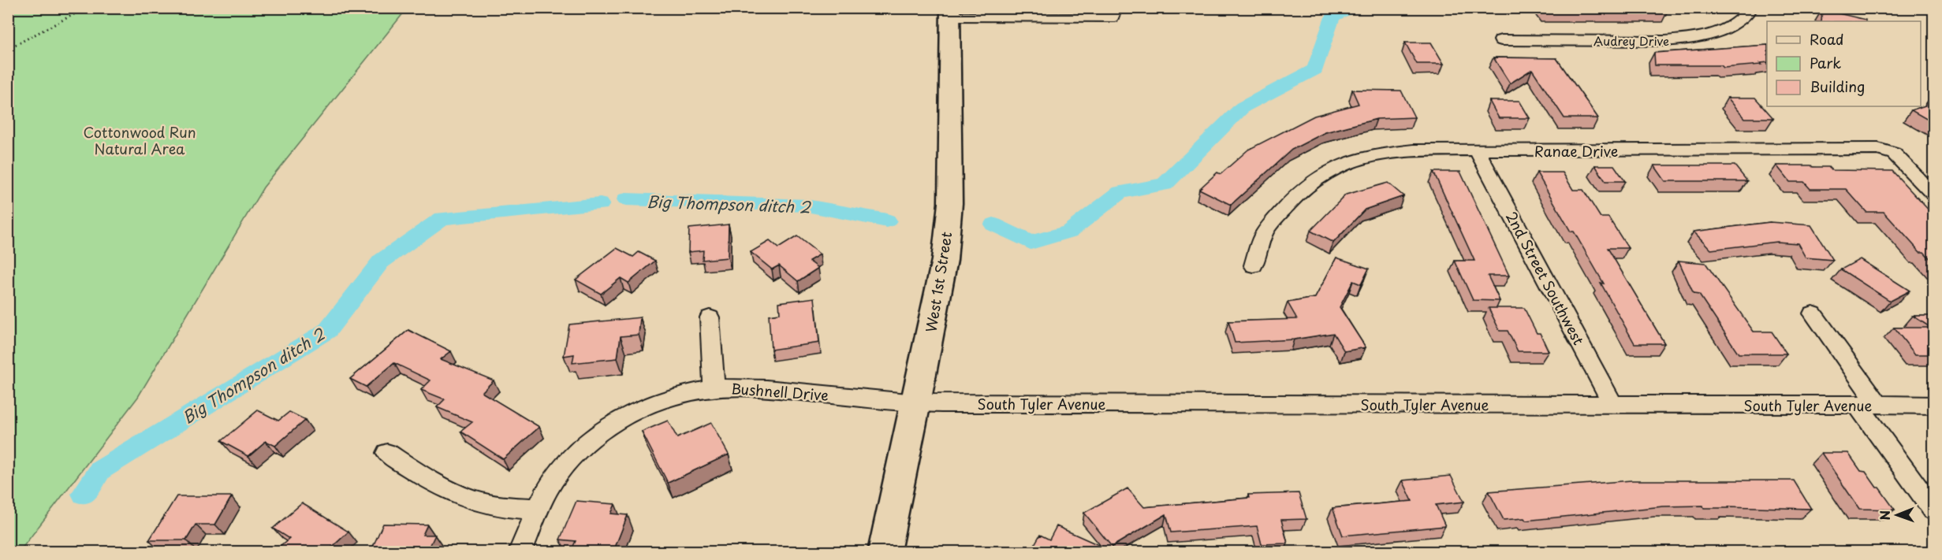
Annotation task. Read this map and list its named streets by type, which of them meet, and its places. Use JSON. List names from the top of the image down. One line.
{"streets":{"main road":["West 1st Street"],"street":["Audrey Drive","Ranae Drive","2nd Street Southwest","Bushnell Drive","South Tyler Avenue"]},"crossings":[["Ranae Drive","2nd Street Southwest"],["2nd Street Southwest","South Tyler Avenue"],["West 1st Street","Bushnell Drive"],["West 1st Street","South Tyler Avenue"],["Bushnell Drive","South Tyler Avenue"]],"water":["Big Thompson ditch 2"],"parks":["Cottonwood Run Natural Area"],"legend":["Road","Park","Building"],"north":"left"}
